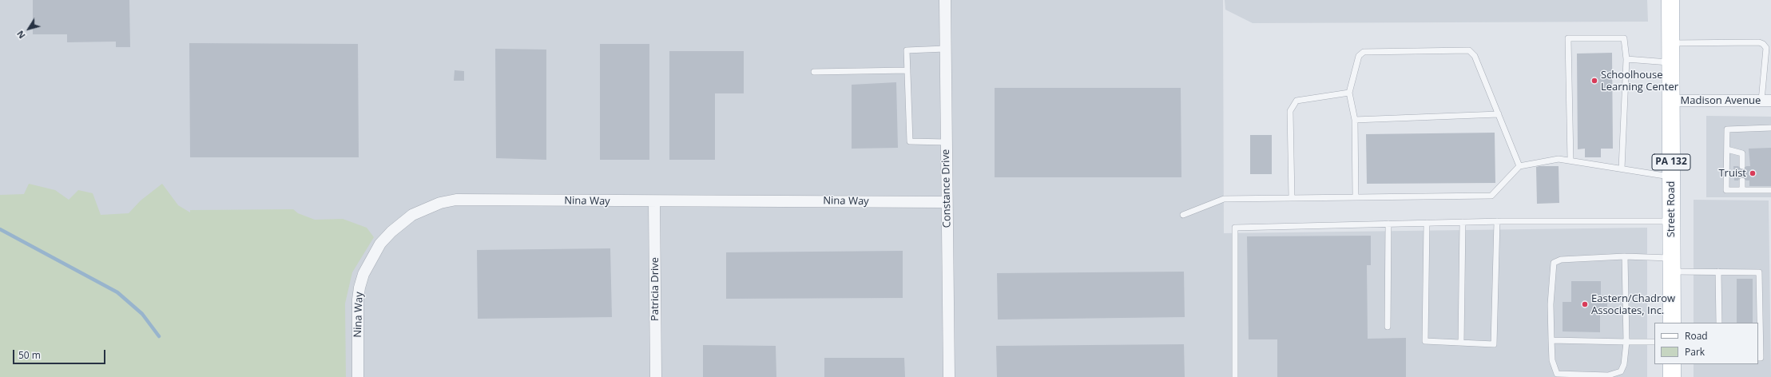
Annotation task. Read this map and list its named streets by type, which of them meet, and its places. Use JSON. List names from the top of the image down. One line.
{"streets":{"main road":["PA 132","Street Road"],"street":["Madison Avenue","Constance Drive","Nina Way","Patricia Drive"]},"crossings":[["Madison Avenue","Street Road"],["Constance Drive","Nina Way"],["Nina Way","Patricia Drive"]],"places":["Schoolhouse Learning Center","Truist","Eastern/Chadrow Associates, Inc."],"legend":["Road","Park"],"scale_bar":"50 m","north":"bottom left"}
